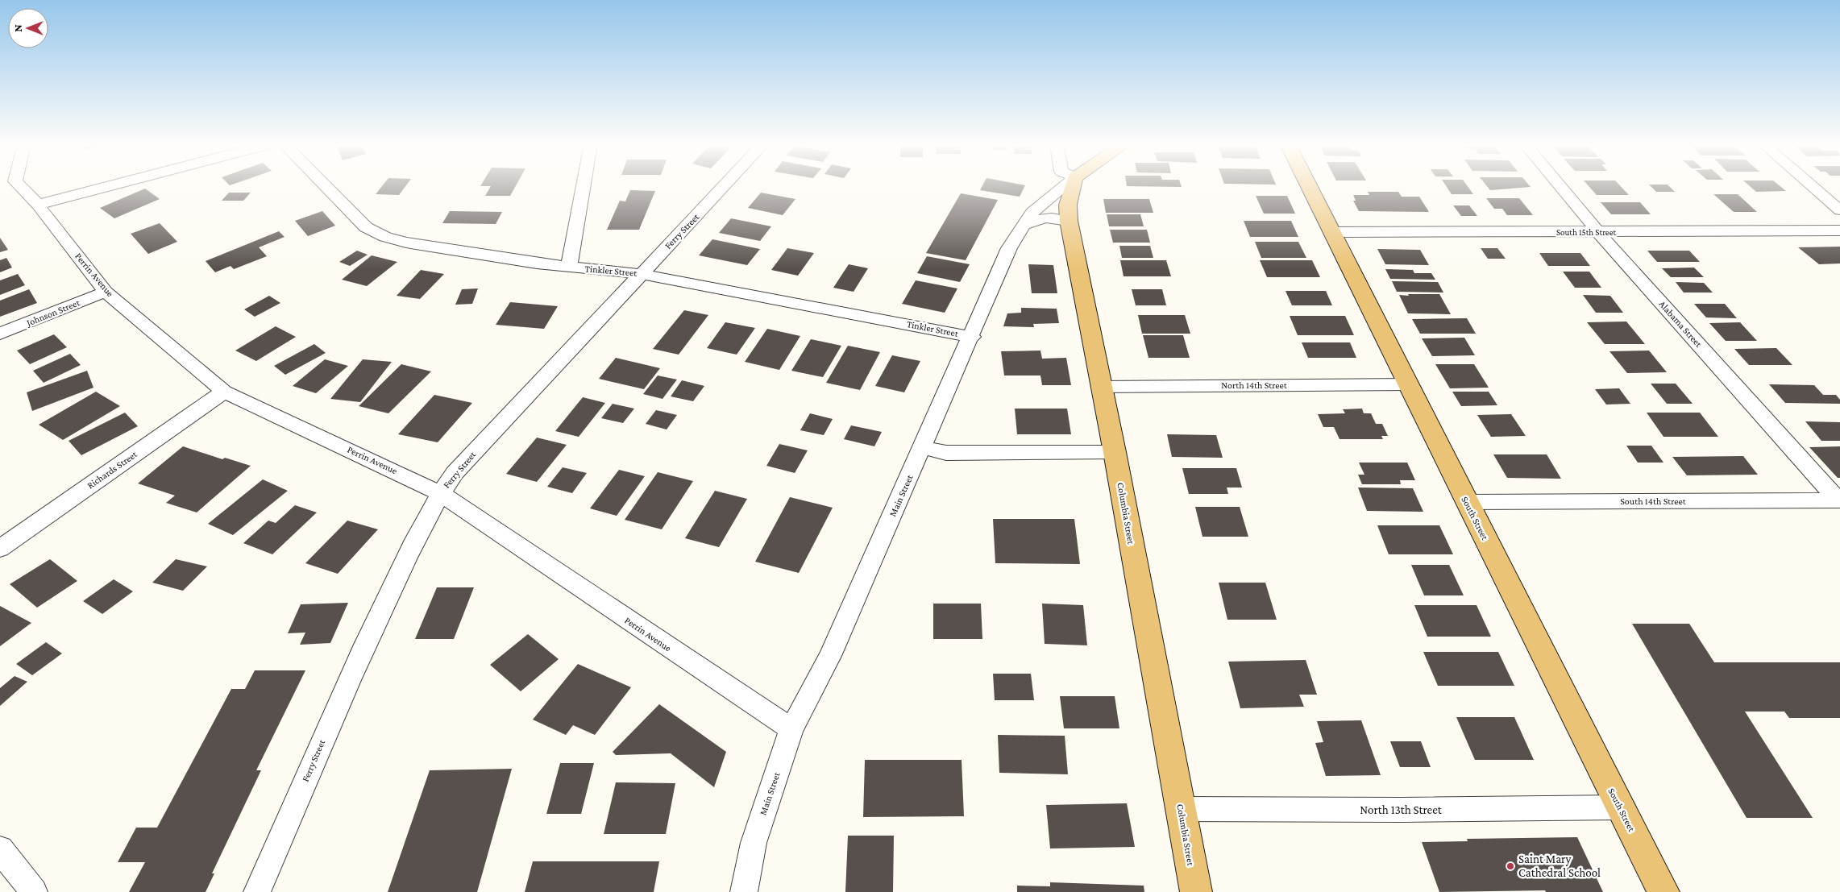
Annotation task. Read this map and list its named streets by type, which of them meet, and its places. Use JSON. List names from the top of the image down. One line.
{"streets":{"main road":["Columbia Street","South Street"],"street":["Ferry Street","South 15th Street","Tinkler Street","Perrin Avenue","Johnson Street","Alabama Street","North 14th Street","Richards Street","Main Street","South 14th Street","North 13th Street"]},"crossings":[["Ferry Street","Tinkler Street"],["Ferry Street","Perrin Avenue"],["South 15th Street","Alabama Street"],["South 15th Street","South Street"],["Tinkler Street","Main Street"],["Perrin Avenue","Johnson Street"],["Perrin Avenue","Richards Street"],["Perrin Avenue","Main Street"],["Alabama Street","South 14th Street"],["North 14th Street","Columbia Street"],["North 14th Street","South Street"],["South 14th Street","South Street"],["Columbia Street","North 13th Street"],["South Street","North 13th Street"]],"places":["Saint Mary Cathedral School"],"north":"left"}
